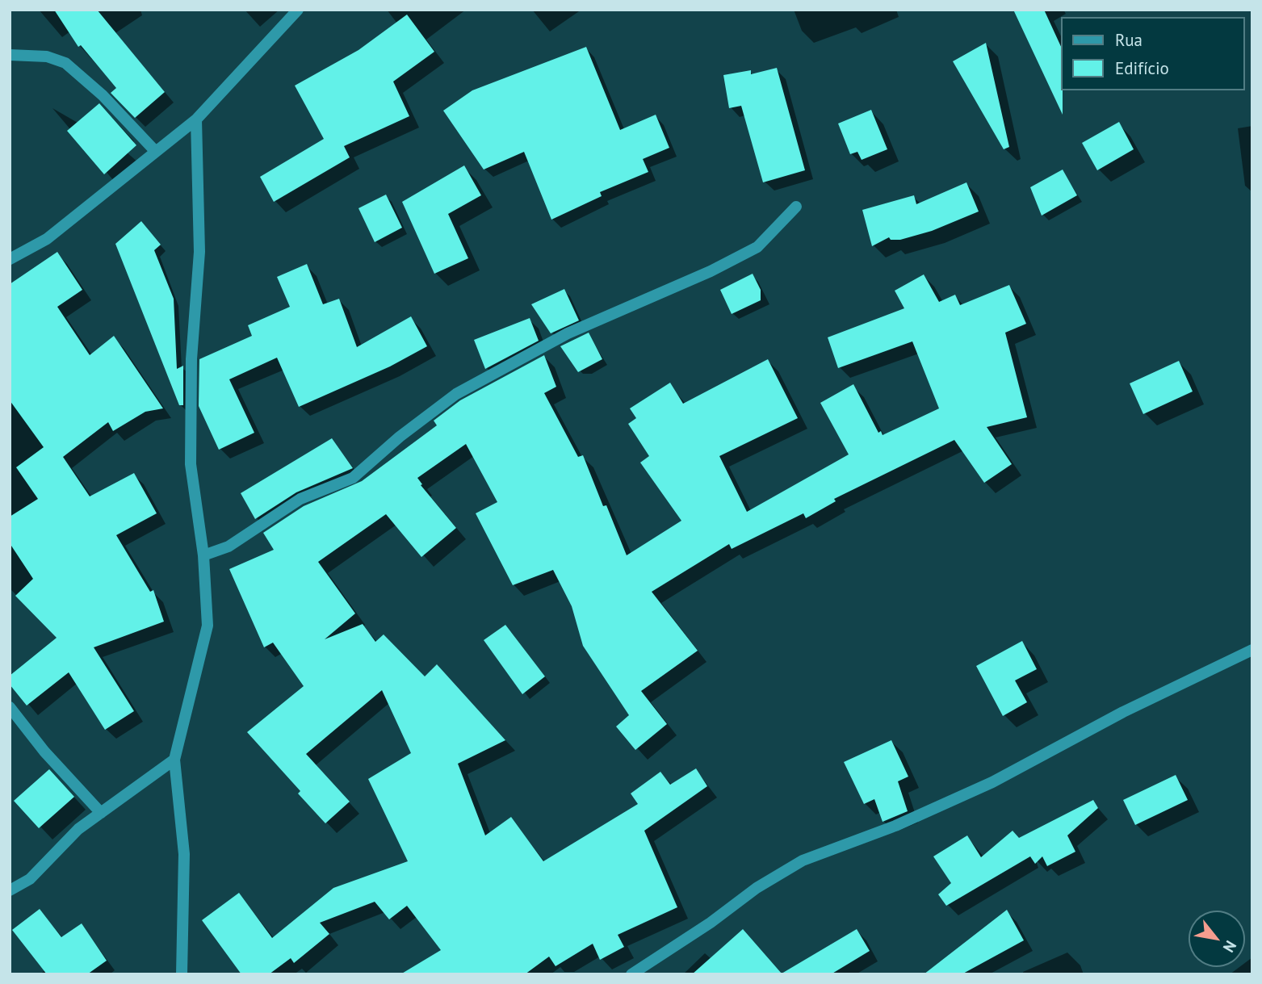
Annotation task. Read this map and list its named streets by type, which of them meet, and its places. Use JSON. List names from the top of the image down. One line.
{"legend":["Rua","Edifício"],"north":"bottom right"}
